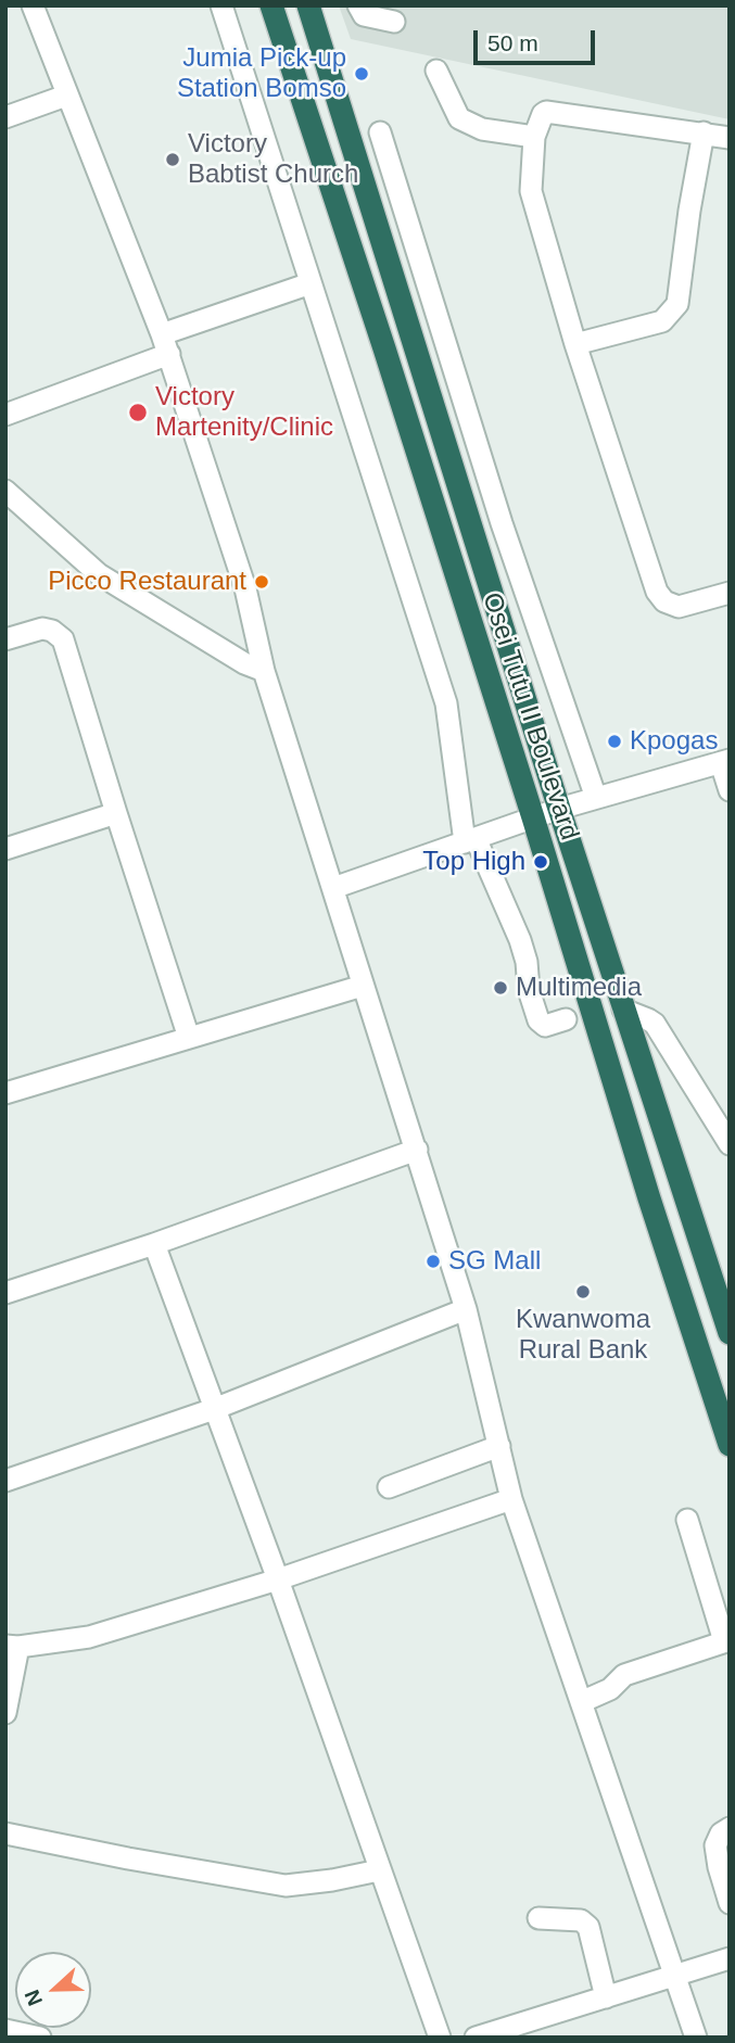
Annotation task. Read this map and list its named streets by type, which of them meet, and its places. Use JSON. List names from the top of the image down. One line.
{"streets":{"highway":["Osei Tutu II Boulevard"]},"places":["Jumia Pick-up Station Bomso","Victory Babtist Church","Victory Martenity/Clinic","Picco Restaurant","Kpogas","Top High","Multimedia","SG Mall","Kwanwoma Rural Bank"],"scale_bar":"50 m","north":"left"}
